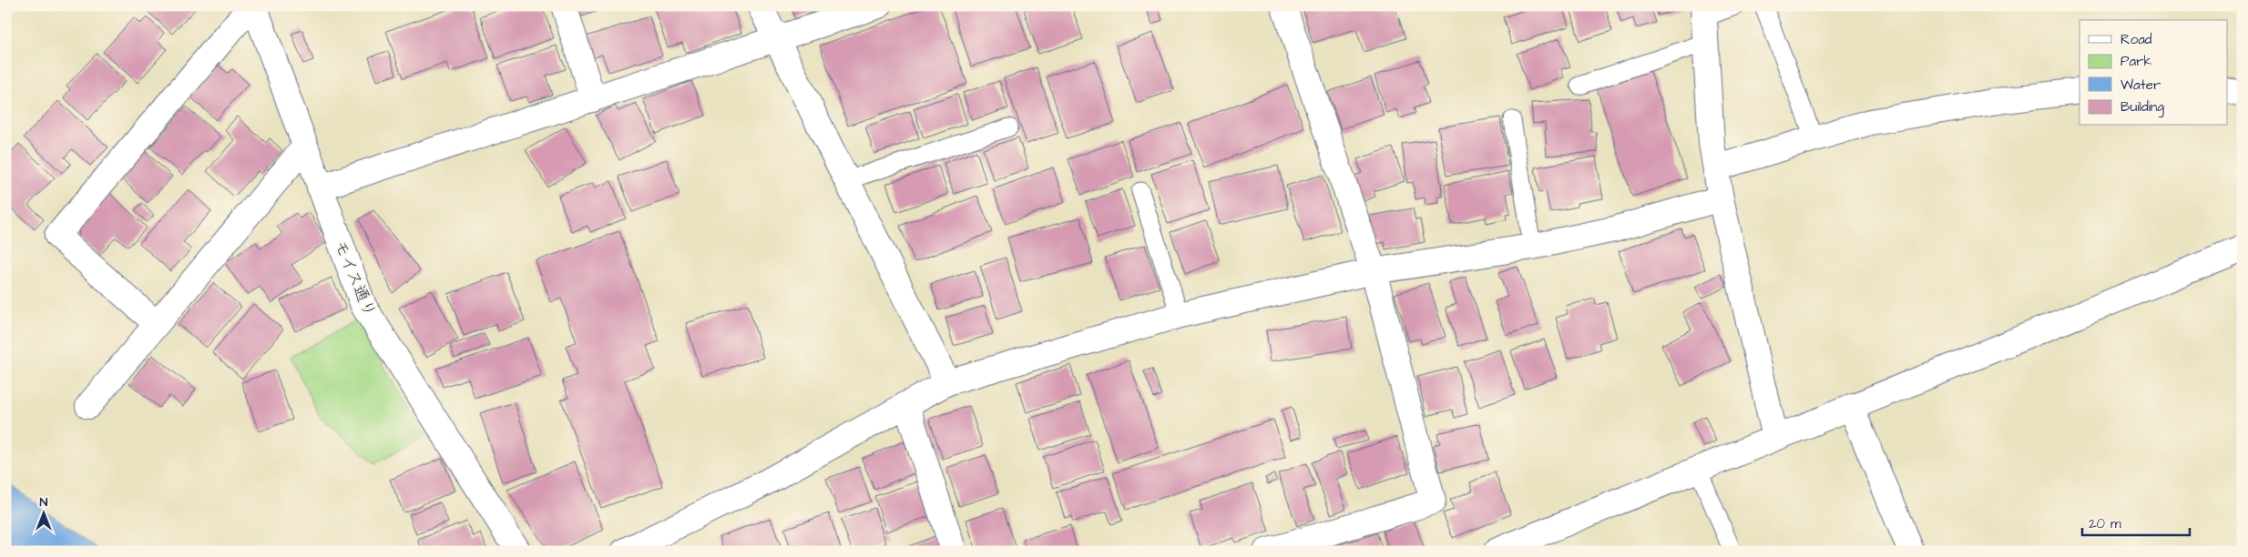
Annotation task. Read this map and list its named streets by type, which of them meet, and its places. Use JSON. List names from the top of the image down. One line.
{"streets":{"street":["モイス通り"]},"legend":["Road","Park","Water","Building"],"scale_bar":"20 m","north":"top"}
